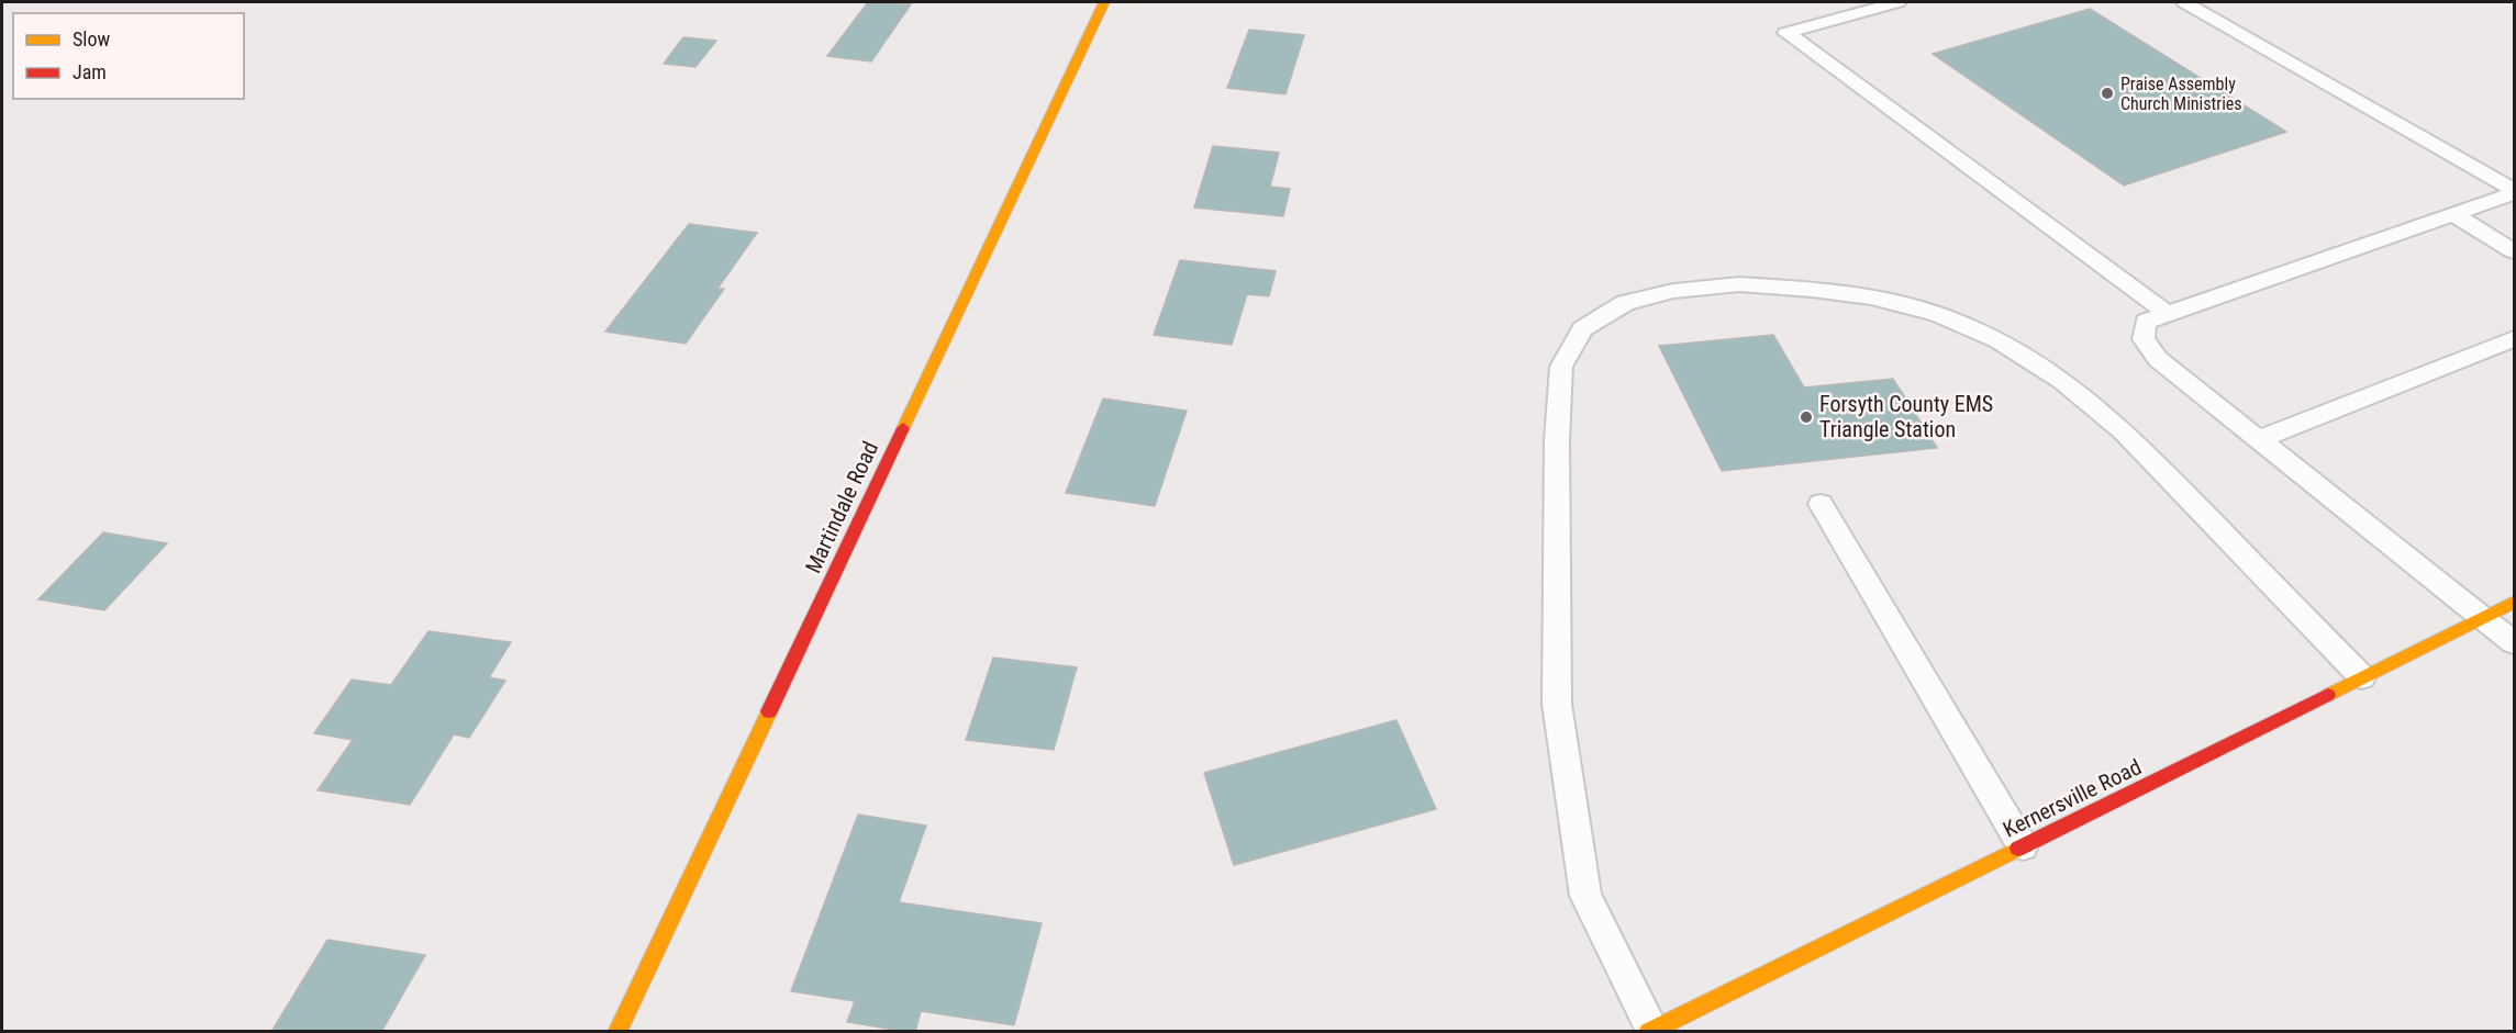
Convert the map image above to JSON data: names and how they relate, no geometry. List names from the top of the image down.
{
  "streets": {
    "street": ["Martindale Road", "Kernersville Road"]
  },
  "places": ["Praise Assembly Church Ministries", "Forsyth County EMS Triangle Station"],
  "legend": ["Slow", "Jam"]
}
